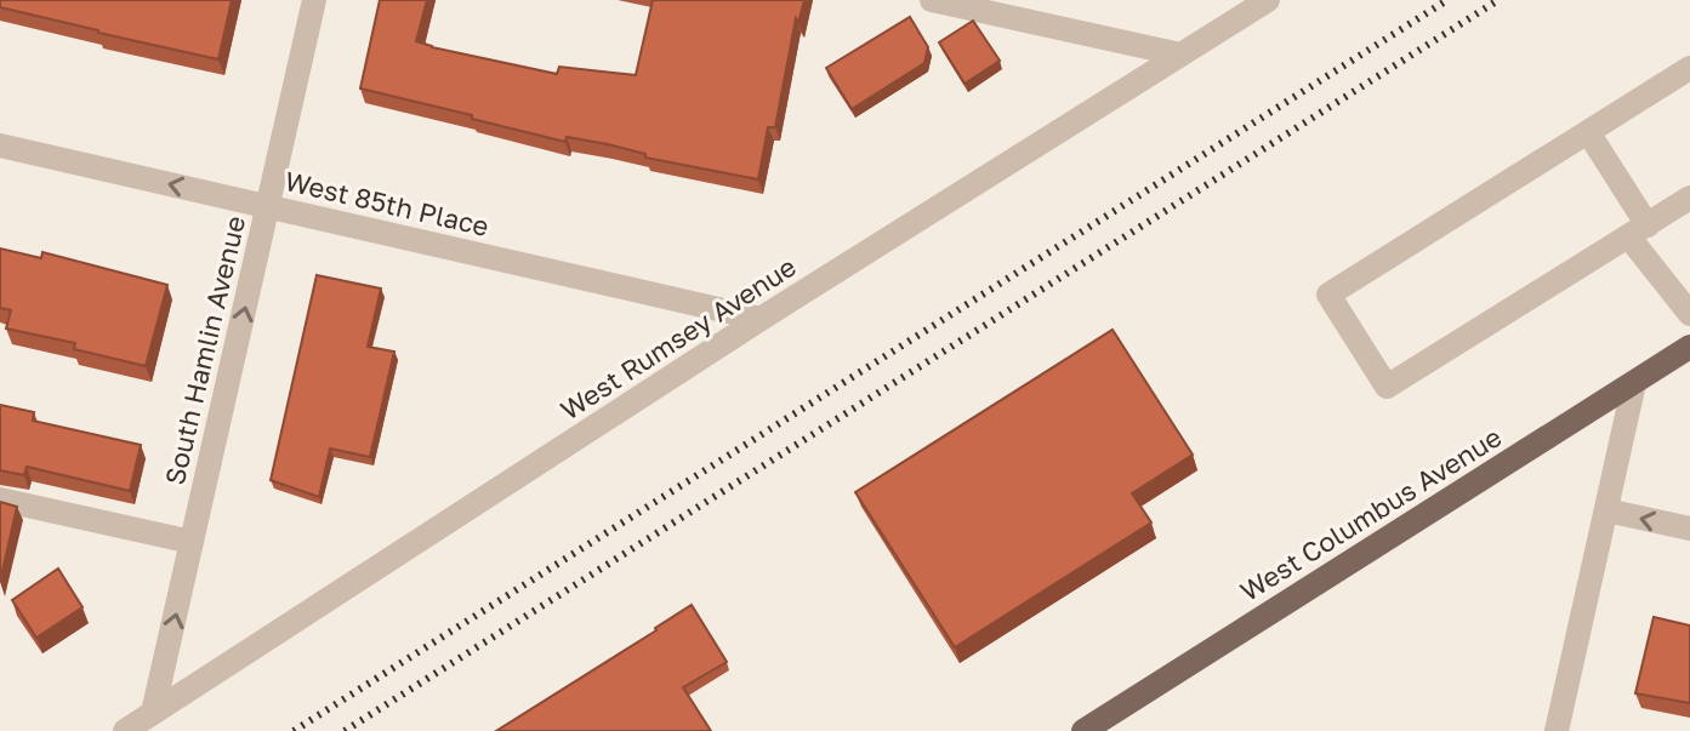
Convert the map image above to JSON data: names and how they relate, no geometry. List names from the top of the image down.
{
  "streets": {
    "main road": ["West Columbus Avenue"],
    "street": ["West 85th Place", "West Rumsey Avenue", "South Hamlin Avenue"]
  },
  "crossings": [
    ["West 85th Place", "West Rumsey Avenue"],
    ["West 85th Place", "South Hamlin Avenue"],
    ["West Rumsey Avenue", "South Hamlin Avenue"]
  ],
  "one_way": ["West 85th Place", "South Hamlin Avenue"]
}
